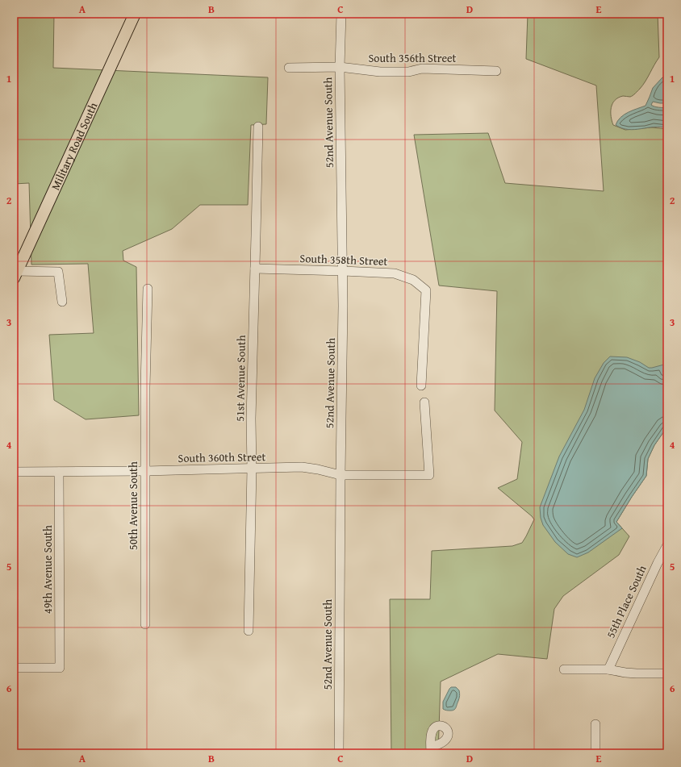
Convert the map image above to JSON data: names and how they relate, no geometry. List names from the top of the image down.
{
  "streets": {
    "main road": ["Military Road South"],
    "street": [
      "South 356th Street",
      "52nd Avenue South",
      "South 358th Street",
      "51st Avenue South",
      "South 360th Street",
      "50th Avenue South",
      "49th Avenue South",
      "55th Place South"
    ]
  },
  "crossings": [
    ["South 356th Street", "52nd Avenue South"],
    ["52nd Avenue South", "South 358th Street"],
    ["52nd Avenue South", "South 360th Street"],
    ["South 358th Street", "51st Avenue South"],
    ["51st Avenue South", "South 360th Street"],
    ["South 360th Street", "50th Avenue South"],
    ["South 360th Street", "49th Avenue South"]
  ],
  "grid": {
    "columns": [
      "A",
      "B",
      "C",
      "D",
      "E"
    ],
    "rows": [
      "1",
      "2",
      "3",
      "4",
      "5",
      "6"
    ]
  }
}
